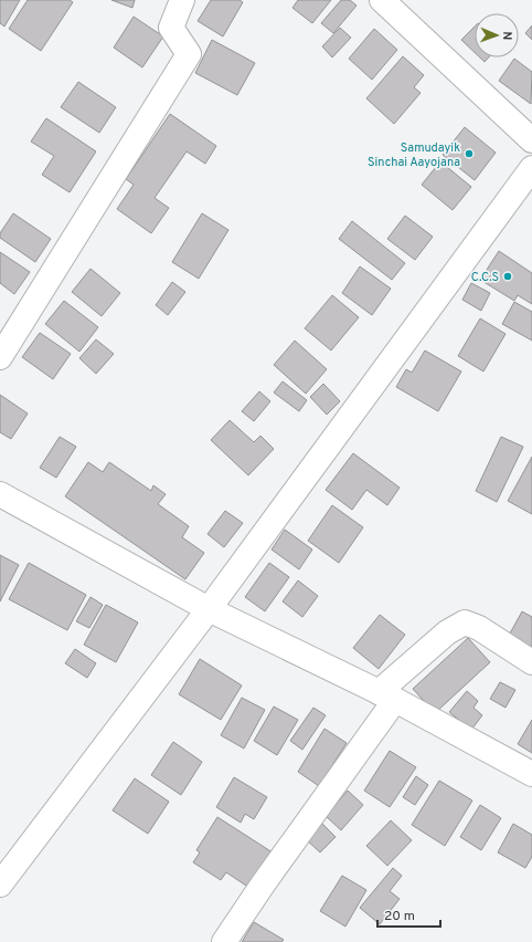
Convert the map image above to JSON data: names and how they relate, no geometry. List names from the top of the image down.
{
  "places": ["Samudayik Sinchai Aayojana", "C.C.S"],
  "scale_bar": "20 m",
  "north": "right"
}
